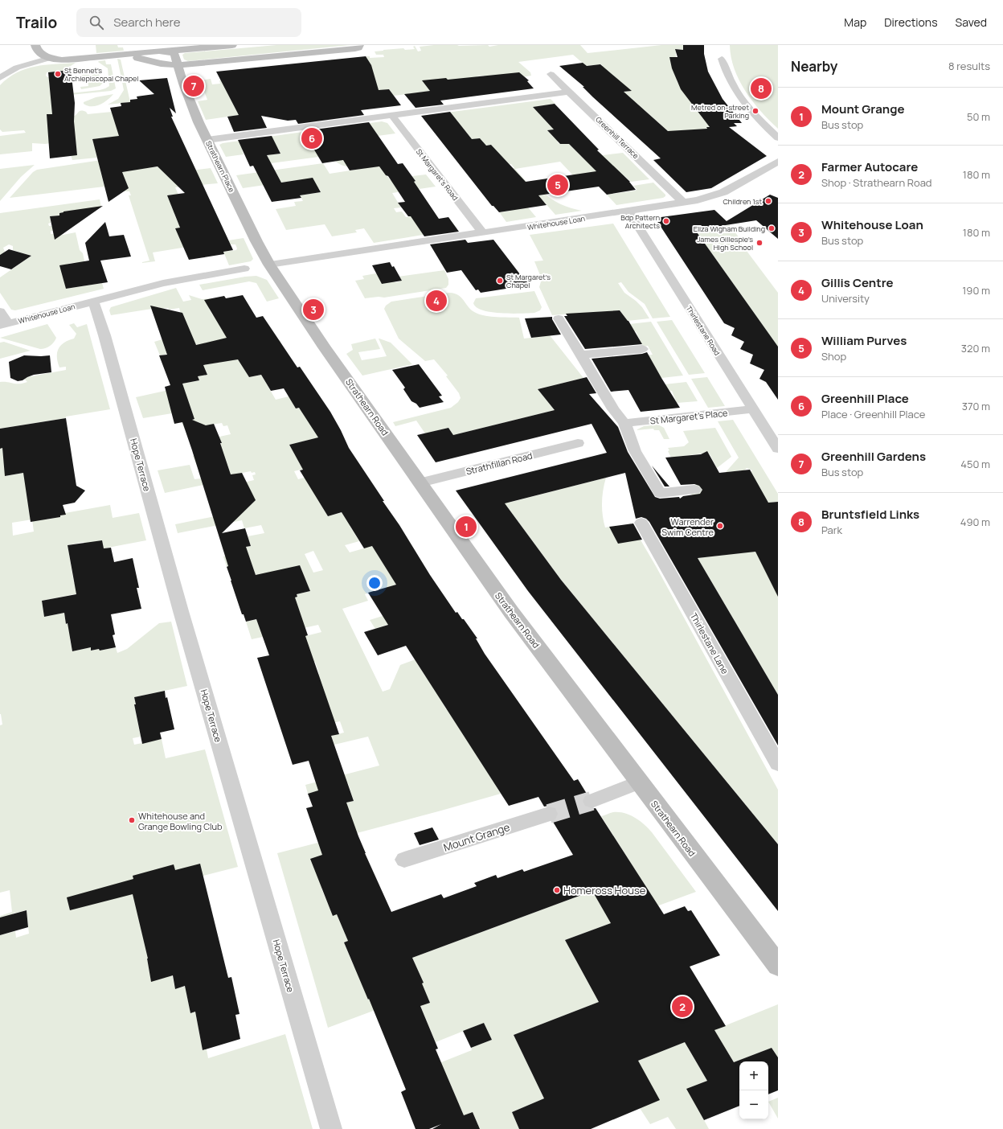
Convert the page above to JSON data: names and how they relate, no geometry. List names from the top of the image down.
{
  "streets": {
    "street": [
      "Greenhill Terrace",
      "Strathearn Place",
      "St Margaret's Road",
      "Whitehouse Loan",
      "Thirlestane Road",
      "Strathearn Road",
      "St Margaret's Place",
      "Strathfillan Road",
      "Hope Terrace",
      "Thirlestane Lane",
      "Mount Grange"
    ]
  },
  "crossings": [
    ["Greenhill Terrace", "Whitehouse Loan"],
    ["Strathearn Place", "Whitehouse Loan"],
    ["Strathearn Place", "Strathearn Road"],
    ["St Margaret's Road", "Whitehouse Loan"],
    ["Whitehouse Loan", "Thirlestane Road"],
    ["Whitehouse Loan", "Strathearn Road"],
    ["Whitehouse Loan", "Hope Terrace"],
    ["Thirlestane Road", "St Margaret's Place"],
    ["Strathearn Road", "Strathfillan Road"]
  ],
  "places": [
    "St Bennet's Archiepiscopal Chapel",
    "Metred on-street Parking",
    "Children 1st",
    "Bdp Pattern Architects",
    "Eliza Wigham Building",
    "James Gillespie's High School",
    "St Margaret's Chapel",
    "Warrender Swim Centre",
    "Whitehouse and Grange Bowling Club",
    "Homeross House"
  ],
  "page": {
    "header": "Trailo",
    "search": "Search here",
    "nav": ["Map", "Directions", "Saved"],
    "heading": ["Nearby", "8 results"],
    "pins": [
      "7",
      "8",
      "6",
      "5",
      "4",
      "3",
      "1",
      "2"
    ],
    "list": [
      {
        "mark": "1",
        "name": "Mount Grange",
        "note": "Bus stop",
        "value": "50 m"
      },
      {
        "mark": "2",
        "name": "Farmer Autocare",
        "note": "Shop · Strathearn Road",
        "value": "180 m"
      },
      {
        "mark": "3",
        "name": "Whitehouse Loan",
        "note": "Bus stop",
        "value": "180 m"
      },
      {
        "mark": "4",
        "name": "Gillis Centre",
        "note": "University",
        "value": "190 m"
      },
      {
        "mark": "5",
        "name": "William Purves",
        "note": "Shop",
        "value": "320 m"
      },
      {
        "mark": "6",
        "name": "Greenhill Place",
        "note": "Place · Greenhill Place",
        "value": "370 m"
      },
      {
        "mark": "7",
        "name": "Greenhill Gardens",
        "note": "Bus stop",
        "value": "450 m"
      },
      {
        "mark": "8",
        "name": "Bruntsfield Links",
        "note": "Park",
        "value": "490 m"
      }
    ],
    "map_buttons": ["+", "−"]
  }
}
